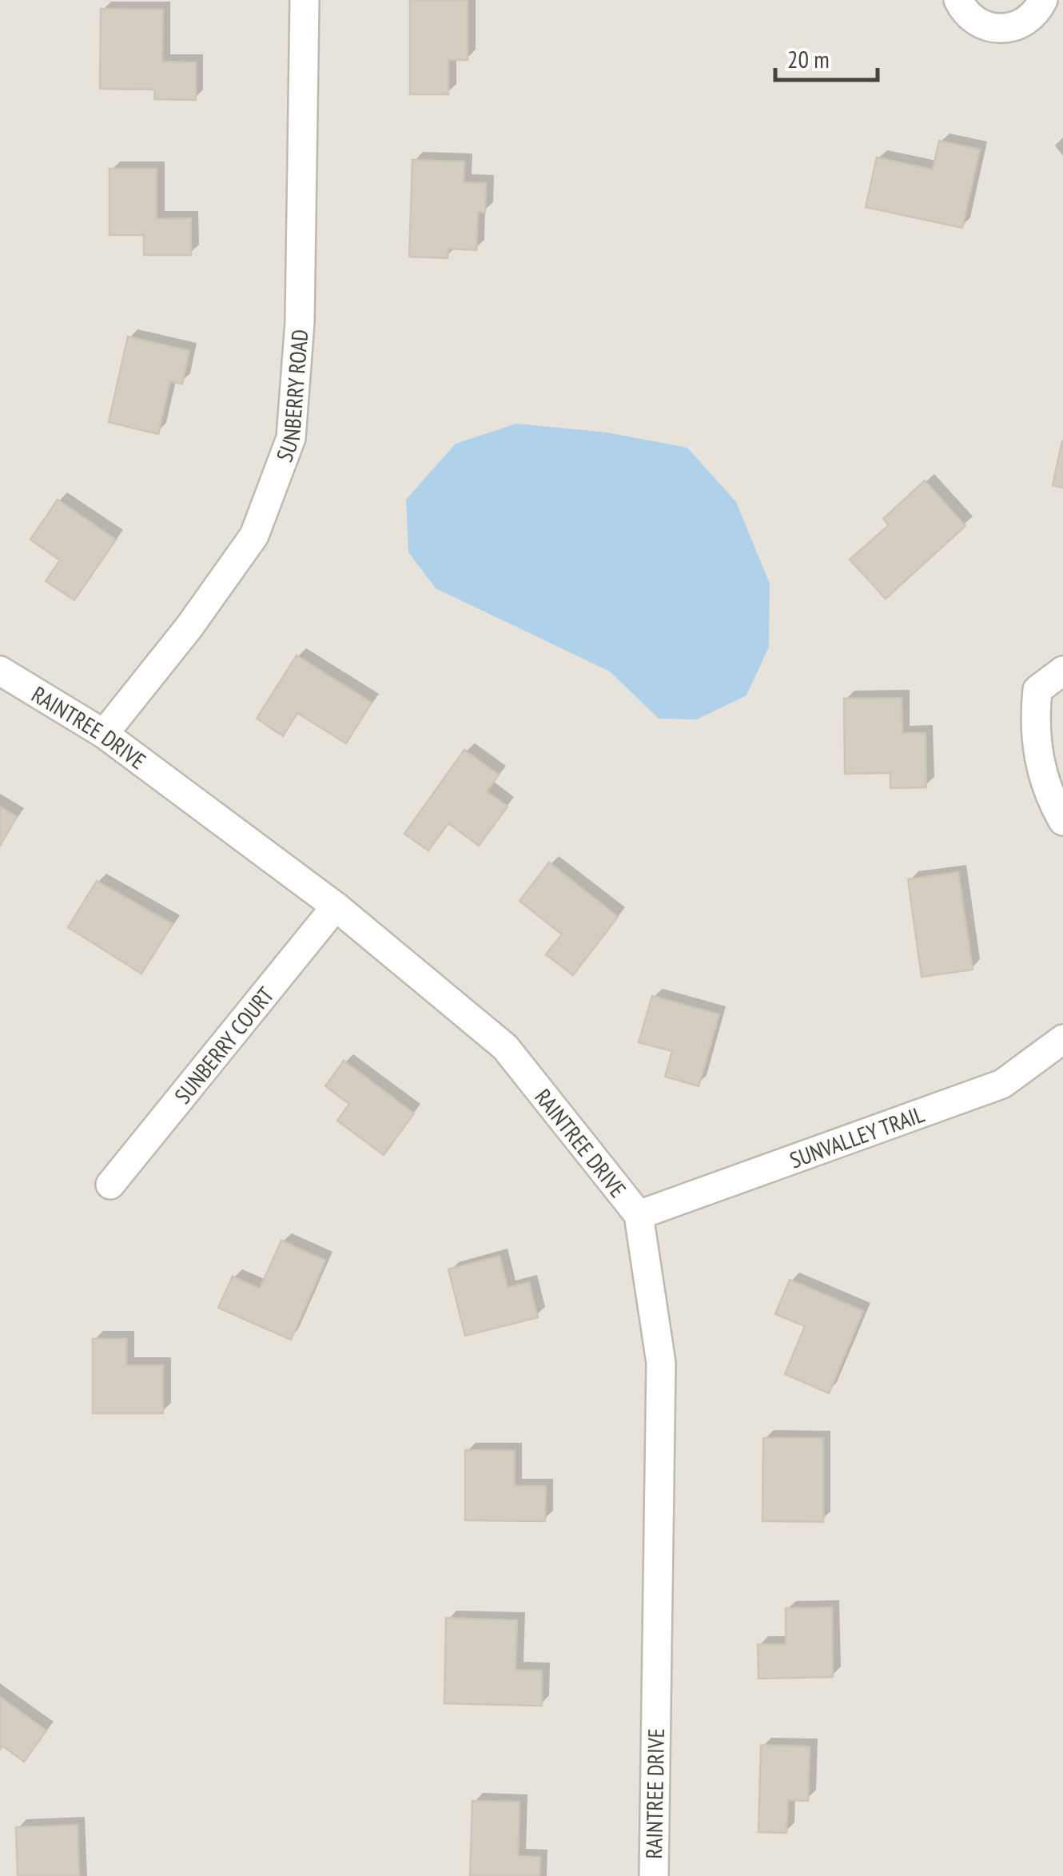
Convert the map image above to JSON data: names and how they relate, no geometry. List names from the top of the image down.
{
  "streets": {
    "street": [
      "SUNBERRY ROAD",
      "RAINTREE DRIVE",
      "SUNBERRY COURT",
      "SUNVALLEY TRAIL"
    ]
  },
  "crossings": [
    ["SUNBERRY ROAD", "RAINTREE DRIVE"],
    ["RAINTREE DRIVE", "SUNBERRY COURT"],
    ["RAINTREE DRIVE", "SUNVALLEY TRAIL"]
  ],
  "scale_bar": "20 m"
}
